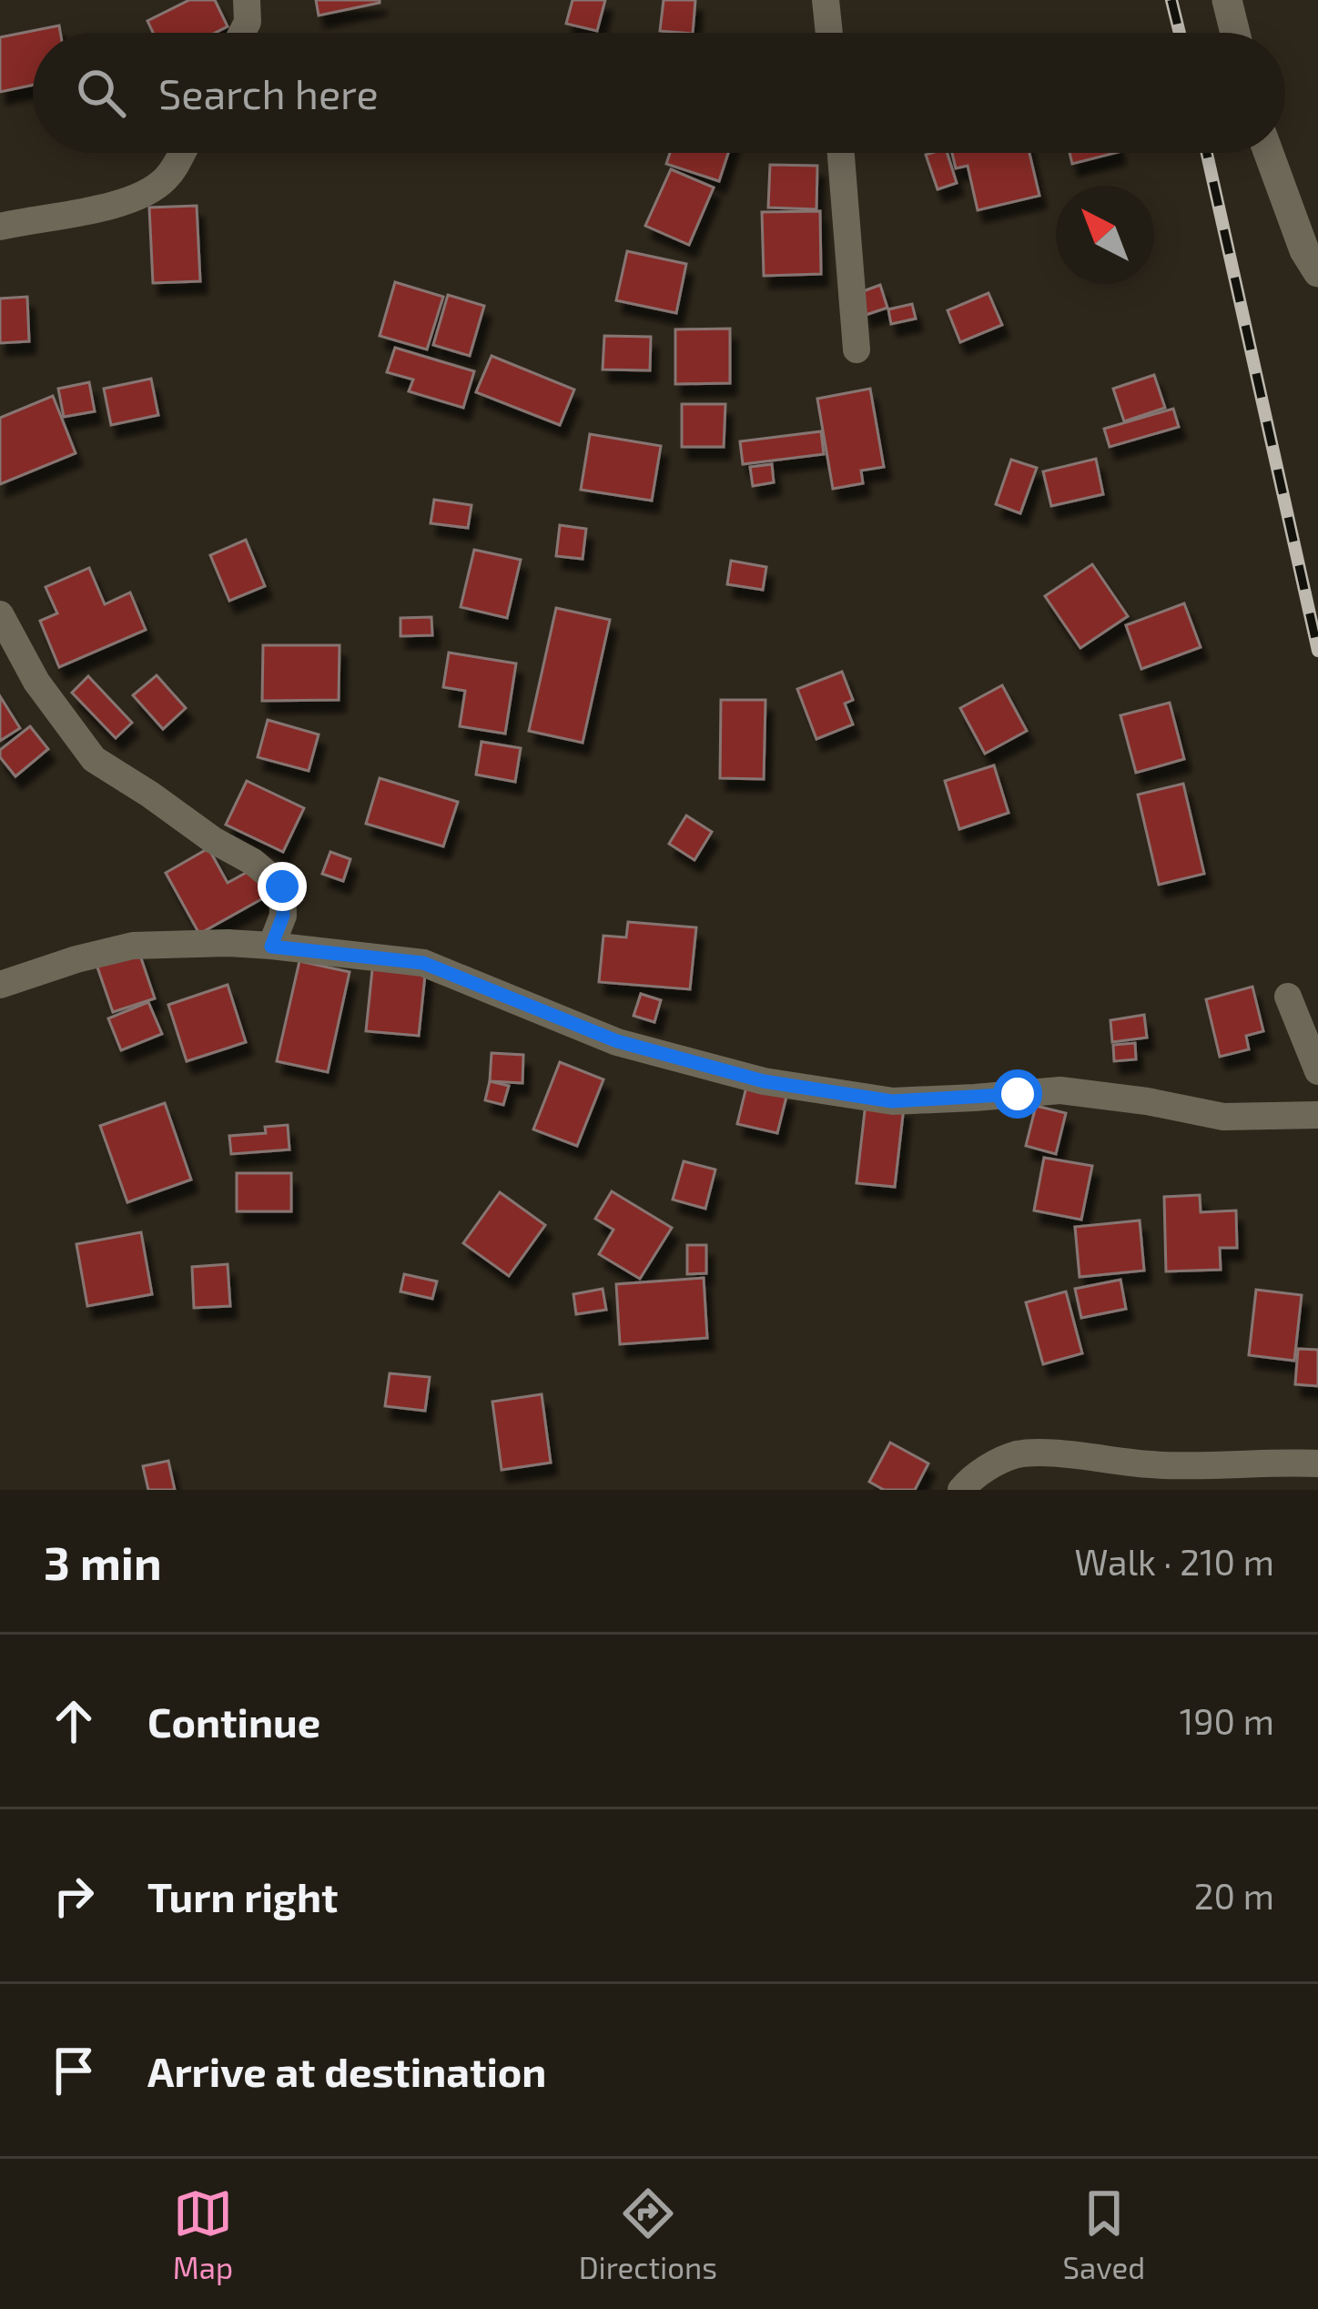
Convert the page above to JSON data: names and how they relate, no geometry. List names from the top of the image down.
{
  "north": "top left",
  "page": {
    "search": "Search here",
    "heading": ["3 min", "Walk · 210 m"],
    "list": [
      ["Continue", "190 m"],
      ["Turn right", "20 m"],
      "Arrive at destination"
    ],
    "nav": ["Map", "Directions", "Saved"]
  }
}
